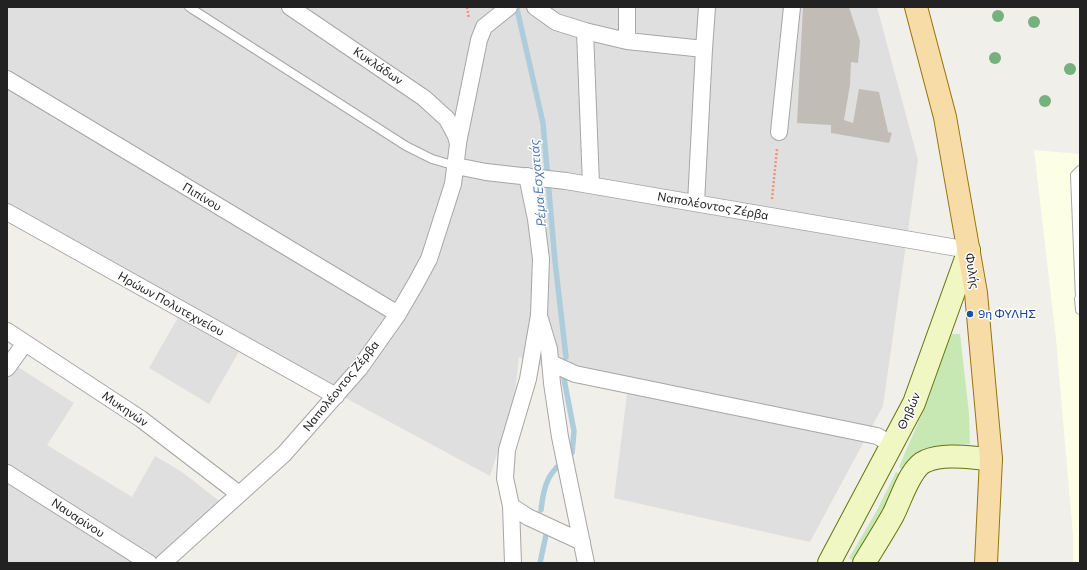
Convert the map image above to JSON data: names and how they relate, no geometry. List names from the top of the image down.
{
  "streets": {
    "main road": ["Φυλής", "Θηβών"],
    "street": [
      "Κυκλάδων",
      "Πιπίνου",
      "Ναπολέοντος Ζέρβα",
      "Ηρώων Πολυτεχνείου",
      "Μυκηνών",
      "Ναυαρίνου"
    ]
  },
  "crossings": [
    ["Κυκλάδων", "Ναπολέοντος Ζέρβα"],
    ["Πιπίνου", "Ναπολέοντος Ζέρβα"],
    ["Ναπολέοντος Ζέρβα", "Φυλής"],
    ["Ναπολέοντος Ζέρβα", "Ηρώων Πολυτεχνείου"],
    ["Ναπολέοντος Ζέρβα", "Μυκηνών"],
    ["Ναπολέοντος Ζέρβα", "Θηβών"],
    ["Φυλής", "Θηβών"]
  ],
  "water": ["Ρέμα Εσχατιάς"],
  "places": ["9η ΦΥΛΗΣ"]
}
